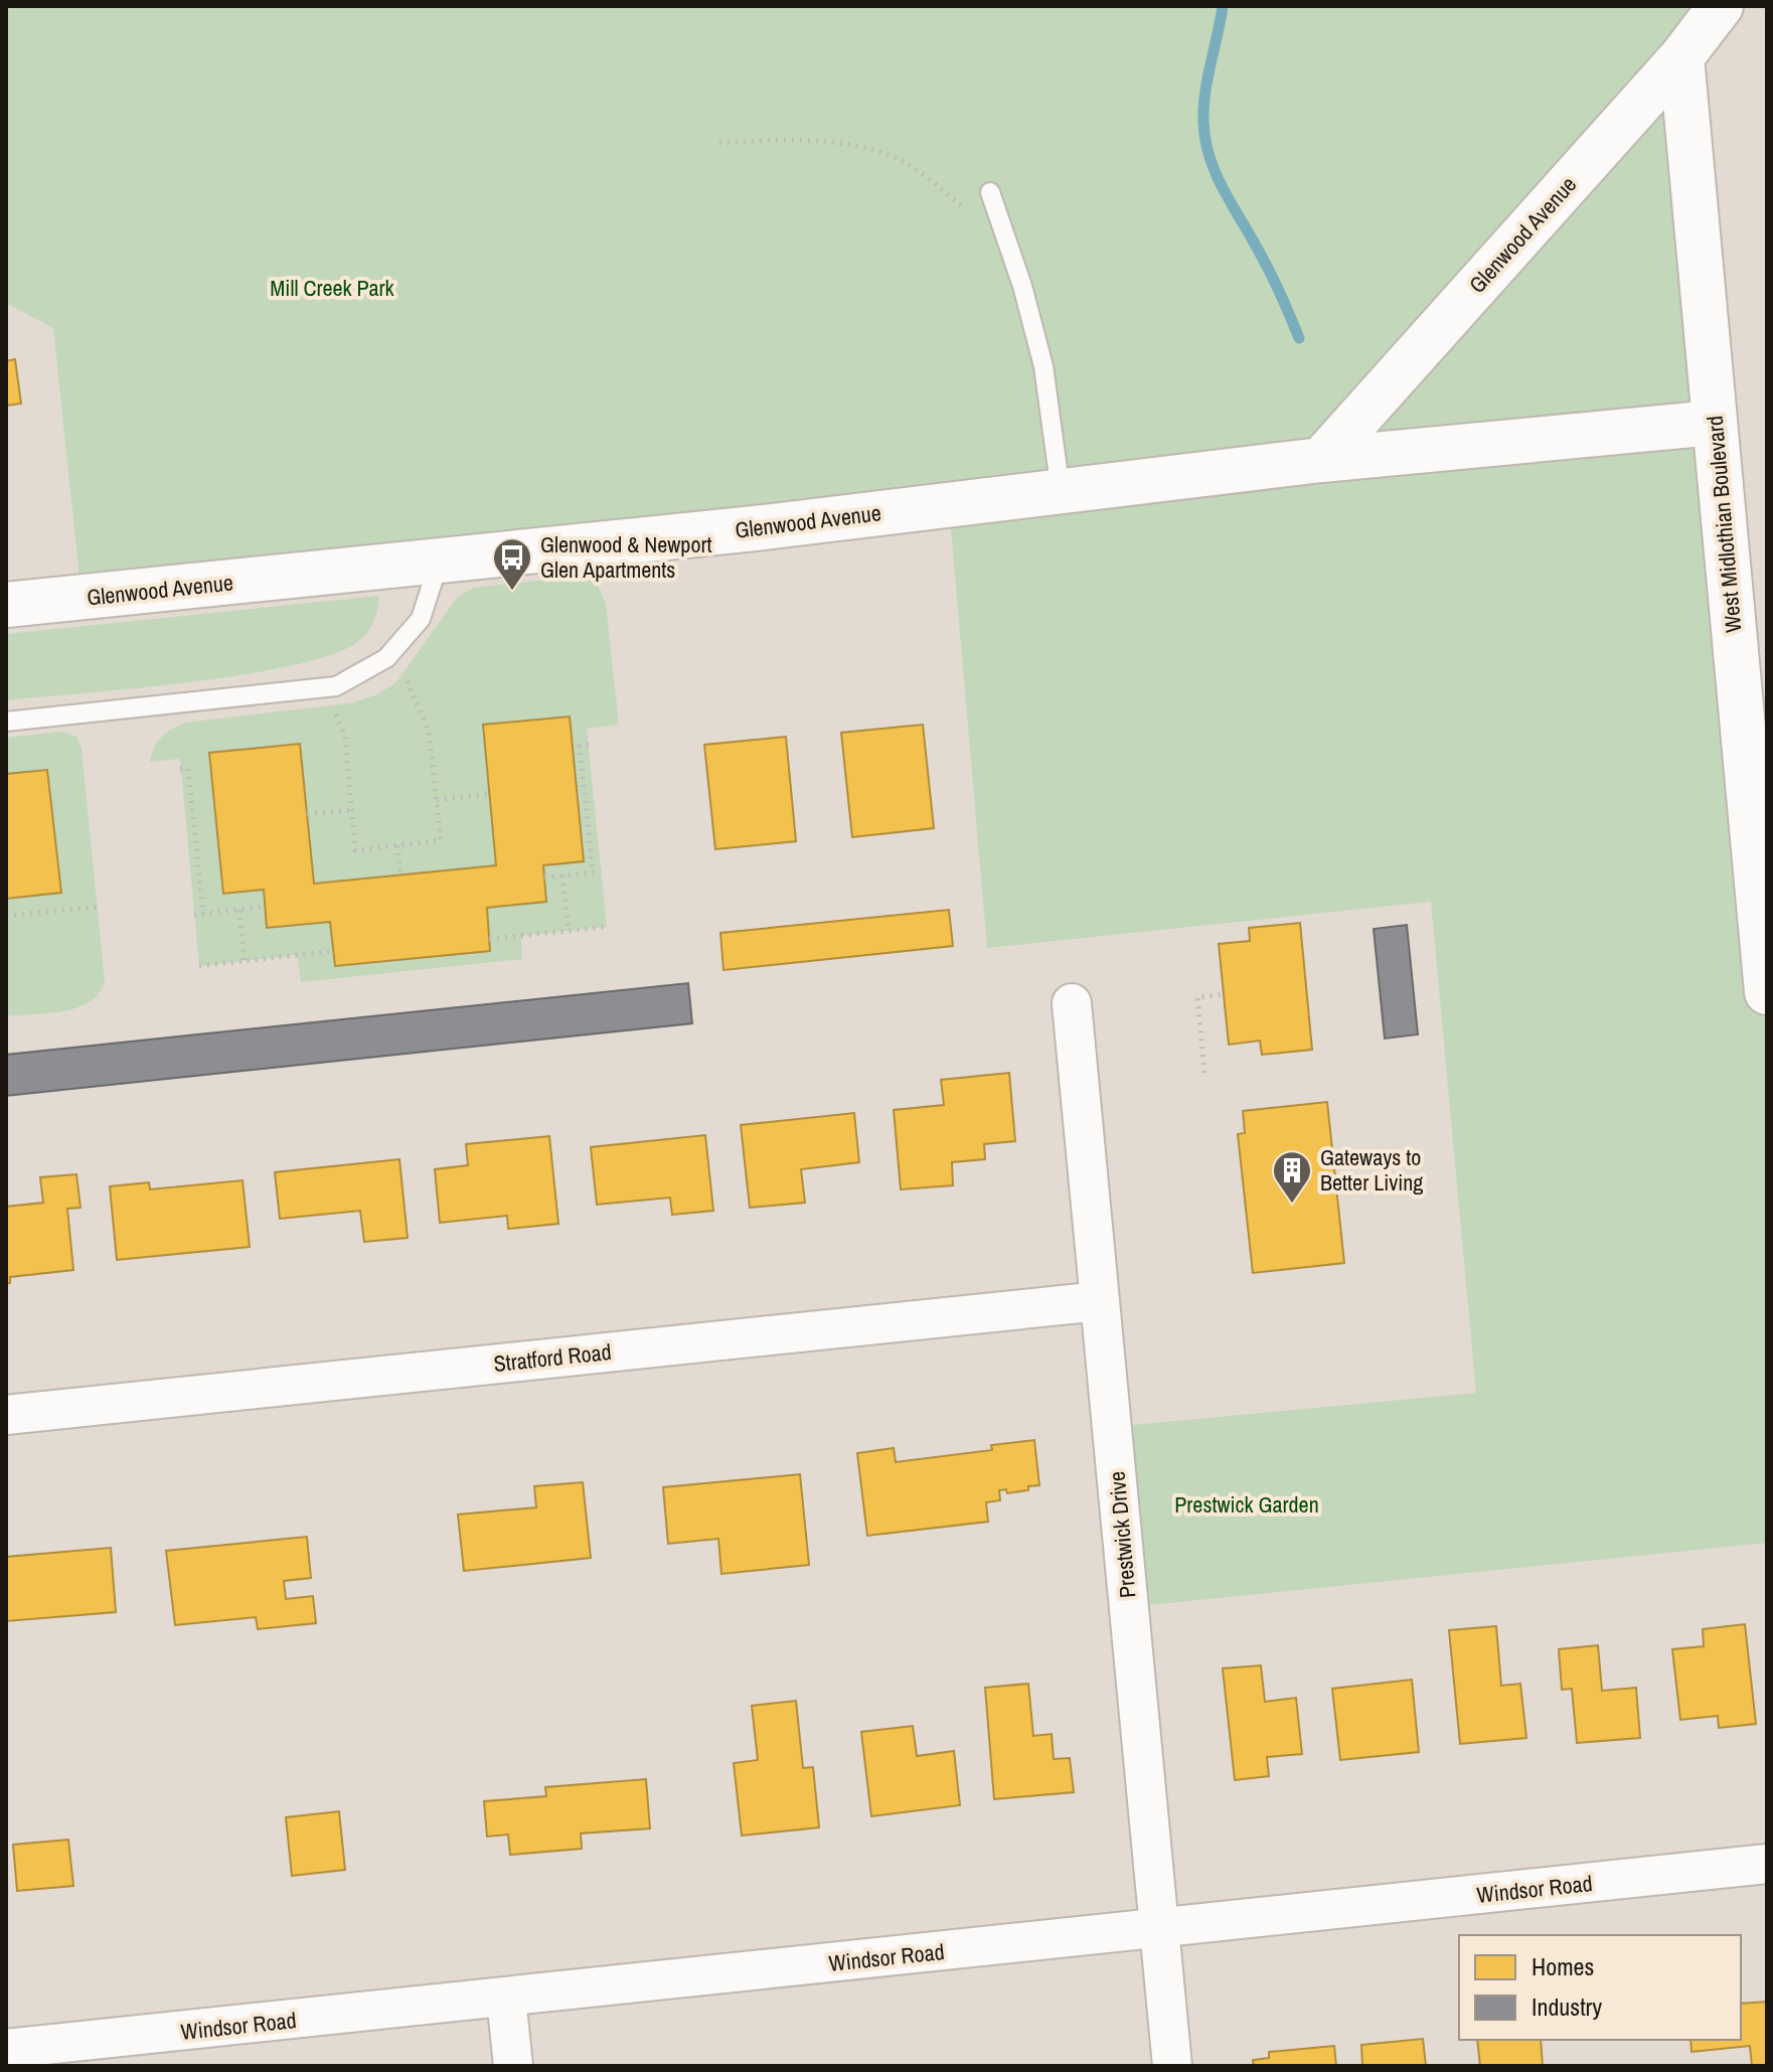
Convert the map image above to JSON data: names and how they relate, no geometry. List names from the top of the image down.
{
  "streets": {
    "street": [
      "Glenwood Avenue",
      "West Midlothian Boulevard",
      "Stratford Road",
      "Prestwick Drive",
      "Windsor Road"
    ]
  },
  "crossings": [
    ["Glenwood Avenue", "West Midlothian Boulevard"],
    ["Stratford Road", "Prestwick Drive"],
    ["Prestwick Drive", "Windsor Road"]
  ],
  "parks": ["Mill Creek Park", "Prestwick Garden"],
  "places": {
    "bus stop": ["Glenwood & Newport Glen Apartments"],
    "building": ["Gateways to Better Living"]
  },
  "legend": ["Homes", "Industry"]
}
